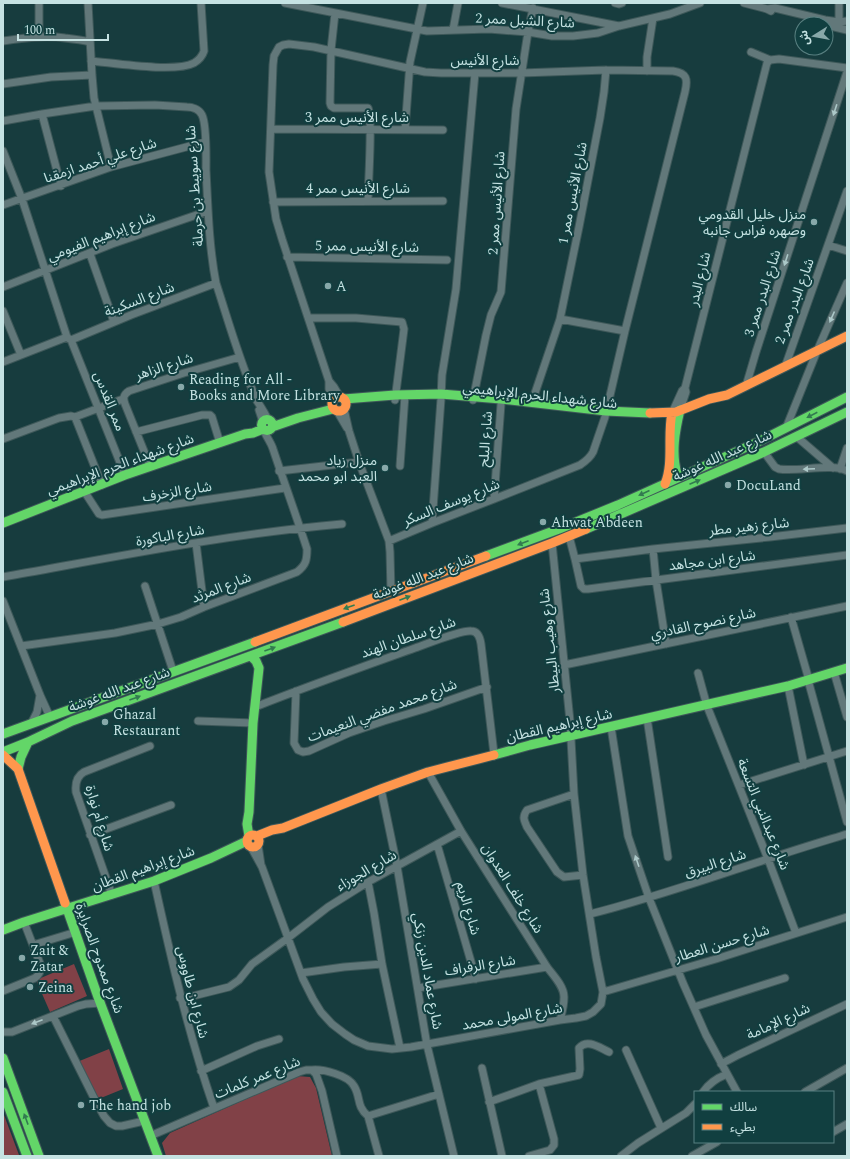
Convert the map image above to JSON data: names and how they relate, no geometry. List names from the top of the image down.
{
  "streets": {
    "street": [
      "شارع الشبل ممر 2",
      "شارع الأنيس",
      "شارع الأنيس ممر 3",
      "شارع علي أحمد ازمقنا",
      "شارع سويبط بن حرملة",
      "شارع الأنيس ممر 4",
      "شارع الأنيس ممر 1",
      "شارع الأنيس ممر 2",
      "شارع إبراهيم الفيومي",
      "شارع الأنيس ممر 5",
      "شارع البدر",
      "شارع البدر ممر 3",
      "شارع السكينة",
      "شارع البدر ممر 2",
      "شارع الزاهر",
      "شارع شهداء الحرم الإبراهيمي",
      "ممر القدس",
      "شارع البلح",
      "شارع عبد الله غوشة",
      "شارع الزخرف",
      "شارع يوسف السكر",
      "شارع زهير مطر",
      "شارع الباكورة",
      "شارع ابن مجاهد",
      "شارع المرثد",
      "شارع نصوح القادري",
      "شارع سلطان الهند",
      "شارع وهيب البيطار",
      "شارع محمد مفضي النعيمات",
      "شارع إبراهيم القطان",
      "شارع عبدالنبي التسعة",
      "شارع أم نوارة",
      "شارع البيرق",
      "شارع الجوزاء",
      "شارع خلف العدوان",
      "شارع الريم",
      "شارع حسن العطار",
      "شارع ممدوح الصرايرة",
      "شارع الرفراف",
      "شارع عماد الدين زنكي",
      "شارع ابن طاووس",
      "شارع المولى محمد",
      "شارع الإمامة",
      "شارع عمر كلمات"
    ]
  },
  "crossings": [
    ["شارع الشبل ممر 2", "شارع الأنيس ممر 2"],
    ["شارع الأنيس", "شارع الأنيس ممر 3"],
    ["شارع الأنيس", "شارع الأنيس ممر 4"],
    ["شارع الأنيس", "شارع الأنيس ممر 1"],
    ["شارع الأنيس", "شارع الأنيس ممر 2"],
    ["شارع الأنيس", "شارع الأنيس ممر 5"],
    ["شارع الأنيس", "شارع شهداء الحرم الإبراهيمي"],
    ["شارع الأنيس", "شارع يوسف السكر"],
    ["شارع علي أحمد ازمقنا", "شارع سويبط بن حرملة"],
    ["شارع علي أحمد ازمقنا", "ممر القدس"],
    ["شارع سويبط بن حرملة", "شارع إبراهيم الفيومي"],
    ["شارع سويبط بن حرملة", "شارع السكينة"],
    ["شارع سويبط بن حرملة", "شارع الزاهر"],
    ["شارع سويبط بن حرملة", "شارع شهداء الحرم الإبراهيمي"],
    ["شارع سويبط بن حرملة", "شارع المرثد"],
    ["شارع الأنيس ممر 1", "شارع شهداء الحرم الإبراهيمي"],
    ["شارع الأنيس ممر 2", "شارع شهداء الحرم الإبراهيمي"],
    ["شارع إبراهيم الفيومي", "ممر القدس"],
    ["شارع البدر", "شارع شهداء الحرم الإبراهيمي"],
    ["شارع البدر ممر 3", "شارع شهداء الحرم الإبراهيمي"],
    ["شارع السكينة", "ممر القدس"],
    ["شارع البدر ممر 2", "شارع شهداء الحرم الإبراهيمي"],
    ["شارع الزاهر", "ممر القدس"],
    ["شارع شهداء الحرم الإبراهيمي", "ممر القدس"],
    ["شارع شهداء الحرم الإبراهيمي", "شارع البلح"],
    ["شارع شهداء الحرم الإبراهيمي", "شارع الزخرف"],
    ["شارع شهداء الحرم الإبراهيمي", "شارع يوسف السكر"],
    ["شارع شهداء الحرم الإبراهيمي", "شارع المرثد"],
    ["شارع البلح", "شارع يوسف السكر"],
    ["شارع عبد الله غوشة", "شارع وهيب البيطار"],
    ["شارع عبد الله غوشة", "شارع ممدوح الصرايرة"],
    ["شارع الزخرف", "شارع المرثد"],
    ["شارع زهير مطر", "شارع ابن مجاهد"],
    ["شارع الباكورة", "شارع المرثد"],
    ["شارع نصوح القادري", "شارع وهيب البيطار"],
    ["شارع سلطان الهند", "شارع محمد مفضي النعيمات"],
    ["شارع سلطان الهند", "شارع إبراهيم القطان"],
    ["شارع وهيب البيطار", "شارع إبراهيم القطان"],
    ["شارع إبراهيم القطان", "شارع عبدالنبي التسعة"],
    ["شارع إبراهيم القطان", "شارع أم نوارة"],
    ["شارع إبراهيم القطان", "شارع خلف العدوان"],
    ["شارع إبراهيم القطان", "شارع ممدوح الصرايرة"],
    ["شارع إبراهيم القطان", "شارع عماد الدين زنكي"],
    ["شارع إبراهيم القطان", "شارع ابن طاووس"],
    ["شارع إبراهيم القطان", "شارع المولى محمد"],
    ["شارع عبدالنبي التسعة", "شارع البيرق"],
    ["شارع عبدالنبي التسعة", "شارع حسن العطار"],
    ["شارع الجوزاء", "شارع خلف العدوان"],
    ["شارع الجوزاء", "شارع الريم"],
    ["شارع الجوزاء", "شارع عماد الدين زنكي"],
    ["شارع الجوزاء", "شارع ابن طاووس"],
    ["شارع الجوزاء", "شارع المولى محمد"],
    ["شارع خلف العدوان", "شارع الرفراف"],
    ["شارع خلف العدوان", "شارع المولى محمد"],
    ["شارع الريم", "شارع الرفراف"],
    ["شارع حسن العطار", "شارع المولى محمد"],
    ["شارع ممدوح الصرايرة", "شارع عمر كلمات"],
    ["شارع الرفراف", "شارع عماد الدين زنكي"],
    ["شارع عماد الدين زنكي", "شارع المولى محمد"],
    ["شارع ابن طاووس", "شارع عمر كلمات"]
  ],
  "places": [
    "منزل خليل القدومي وصهره فراس جانبه",
    "A",
    "Reading for All - Books and More Library",
    "منزل زياد العبد ابو محمد",
    "DocuLand",
    "Ahwat Abdeen",
    "Ghazal Restaurant",
    "Zait & Zatar",
    "Zeina",
    "The hand job"
  ],
  "legend": ["سالك", "بطيء"],
  "scale_bar": "100 m",
  "north": "left"
}
